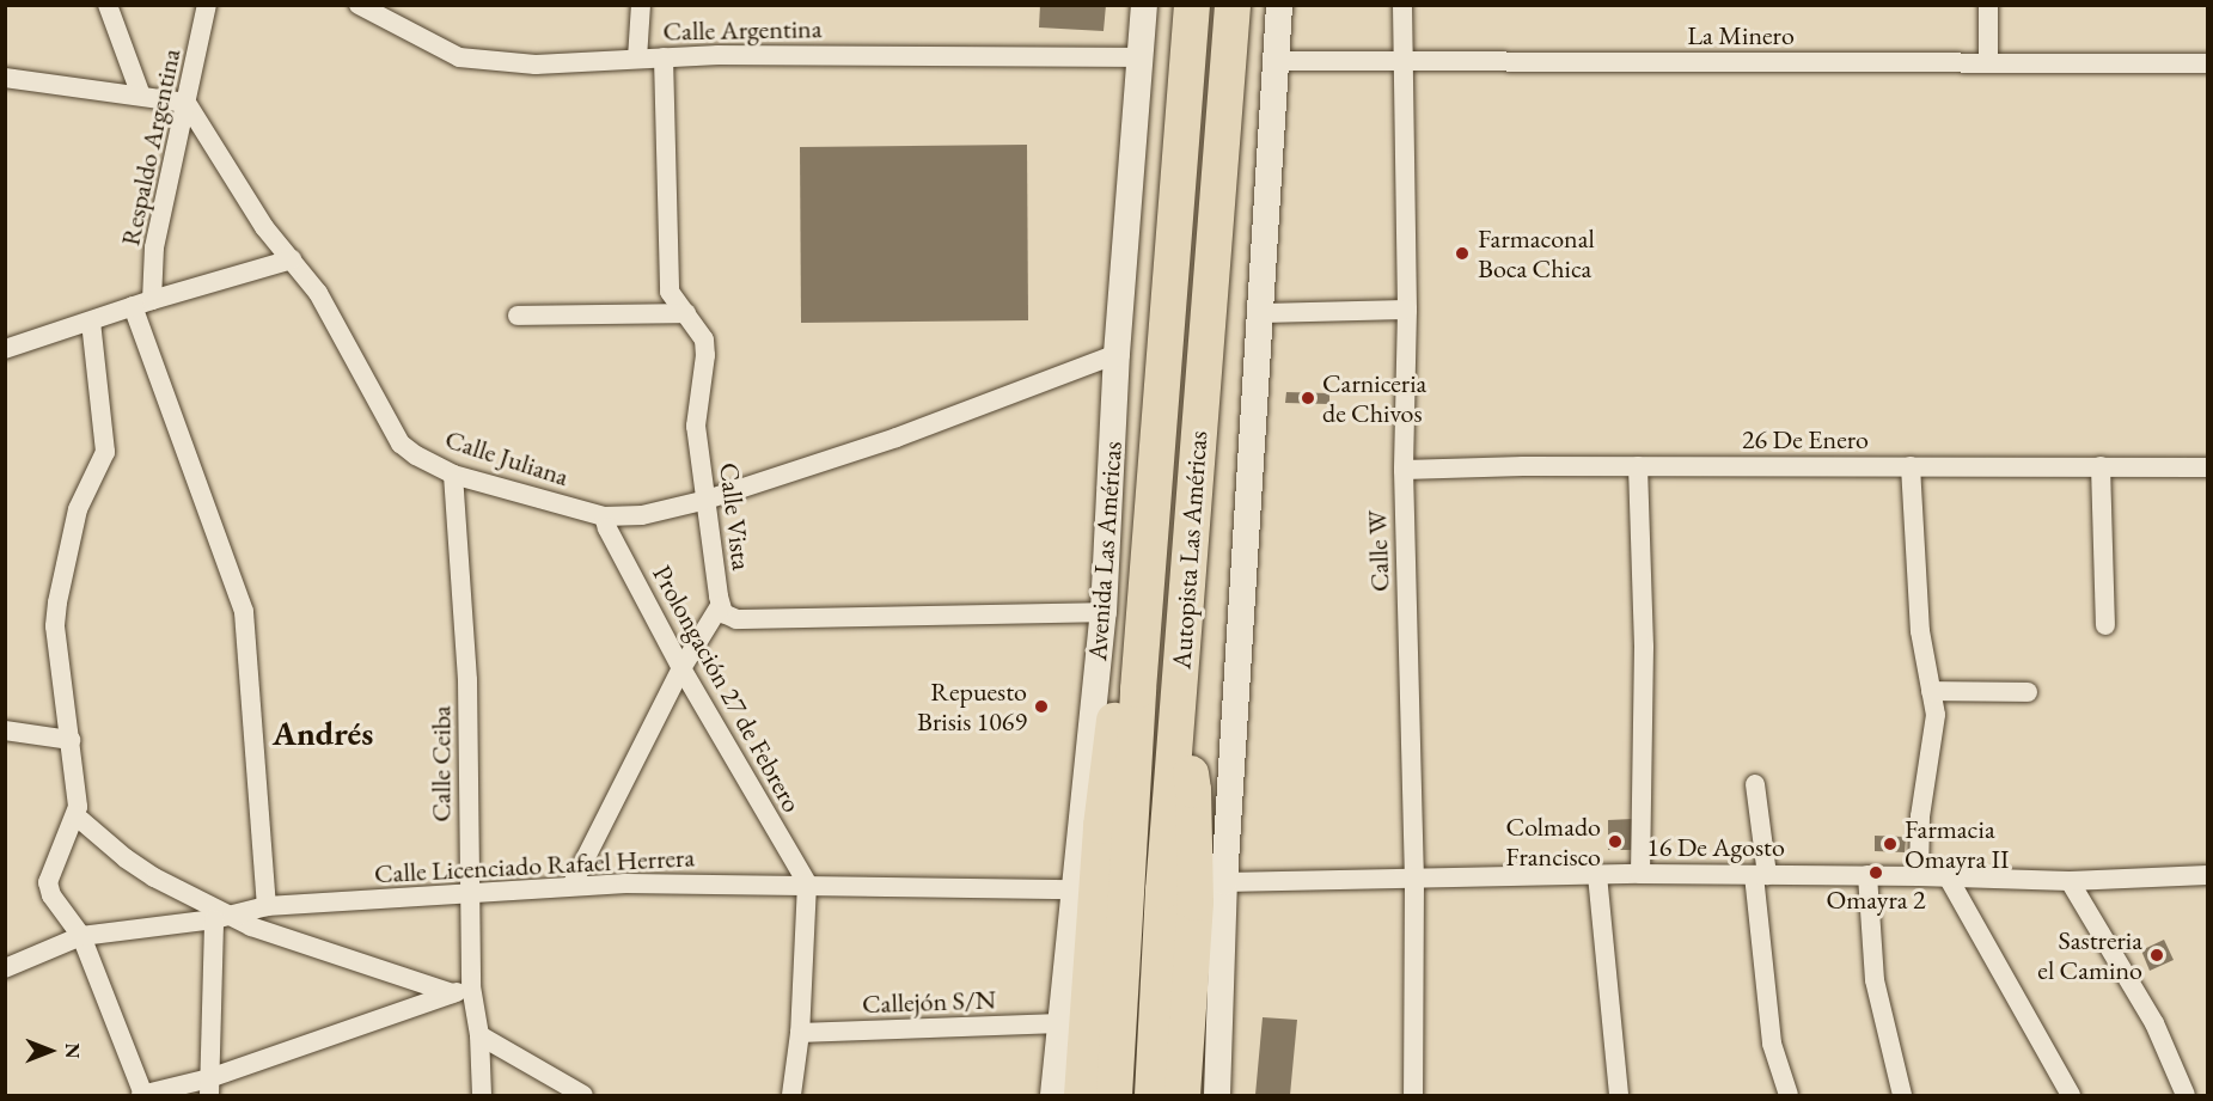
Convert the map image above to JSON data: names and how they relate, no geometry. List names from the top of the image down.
{
  "streets": {
    "highway": ["Autopista Las Américas"],
    "street": [
      "Calle Argentina",
      "La Minero",
      "Respaldo Argentina",
      "26 De Enero",
      "Calle Juliana",
      "Calle Vista",
      "Avenida Las Américas",
      "Calle W",
      "Prolongación 27 de Febrero",
      "Calle Ceiba",
      "16 De Agosto",
      "Calle Licenciado Rafael Herrera",
      "Callejón S/N"
    ]
  },
  "crossings": [
    ["Calle Argentina", "Calle Vista"],
    ["Calle Argentina", "Avenida Las Américas"],
    ["La Minero", "Calle W"],
    ["Respaldo Argentina", "Calle Juliana"],
    ["26 De Enero", "Calle W"],
    ["Calle Juliana", "Calle Vista"],
    ["Calle Juliana", "Avenida Las Américas"],
    ["Calle Juliana", "Prolongación 27 de Febrero"],
    ["Calle Juliana", "Calle Ceiba"],
    ["Calle Vista", "Avenida Las Américas"],
    ["Avenida Las Américas", "Calle Licenciado Rafael Herrera"],
    ["Avenida Las Américas", "Callejón S/N"],
    ["Calle W", "16 De Agosto"],
    ["Prolongación 27 de Febrero", "Calle Licenciado Rafael Herrera"],
    ["Calle Ceiba", "Calle Licenciado Rafael Herrera"]
  ],
  "districts": ["Andrés"],
  "places": [
    "Farmaconal Boca Chica",
    "Carniceria de Chivos",
    "Repuesto Brisis 1069",
    "Colmado Francisco",
    "Farmacia Omayra II",
    "Omayra 2",
    "Sastreria el Camino"
  ],
  "north": "right"
}
